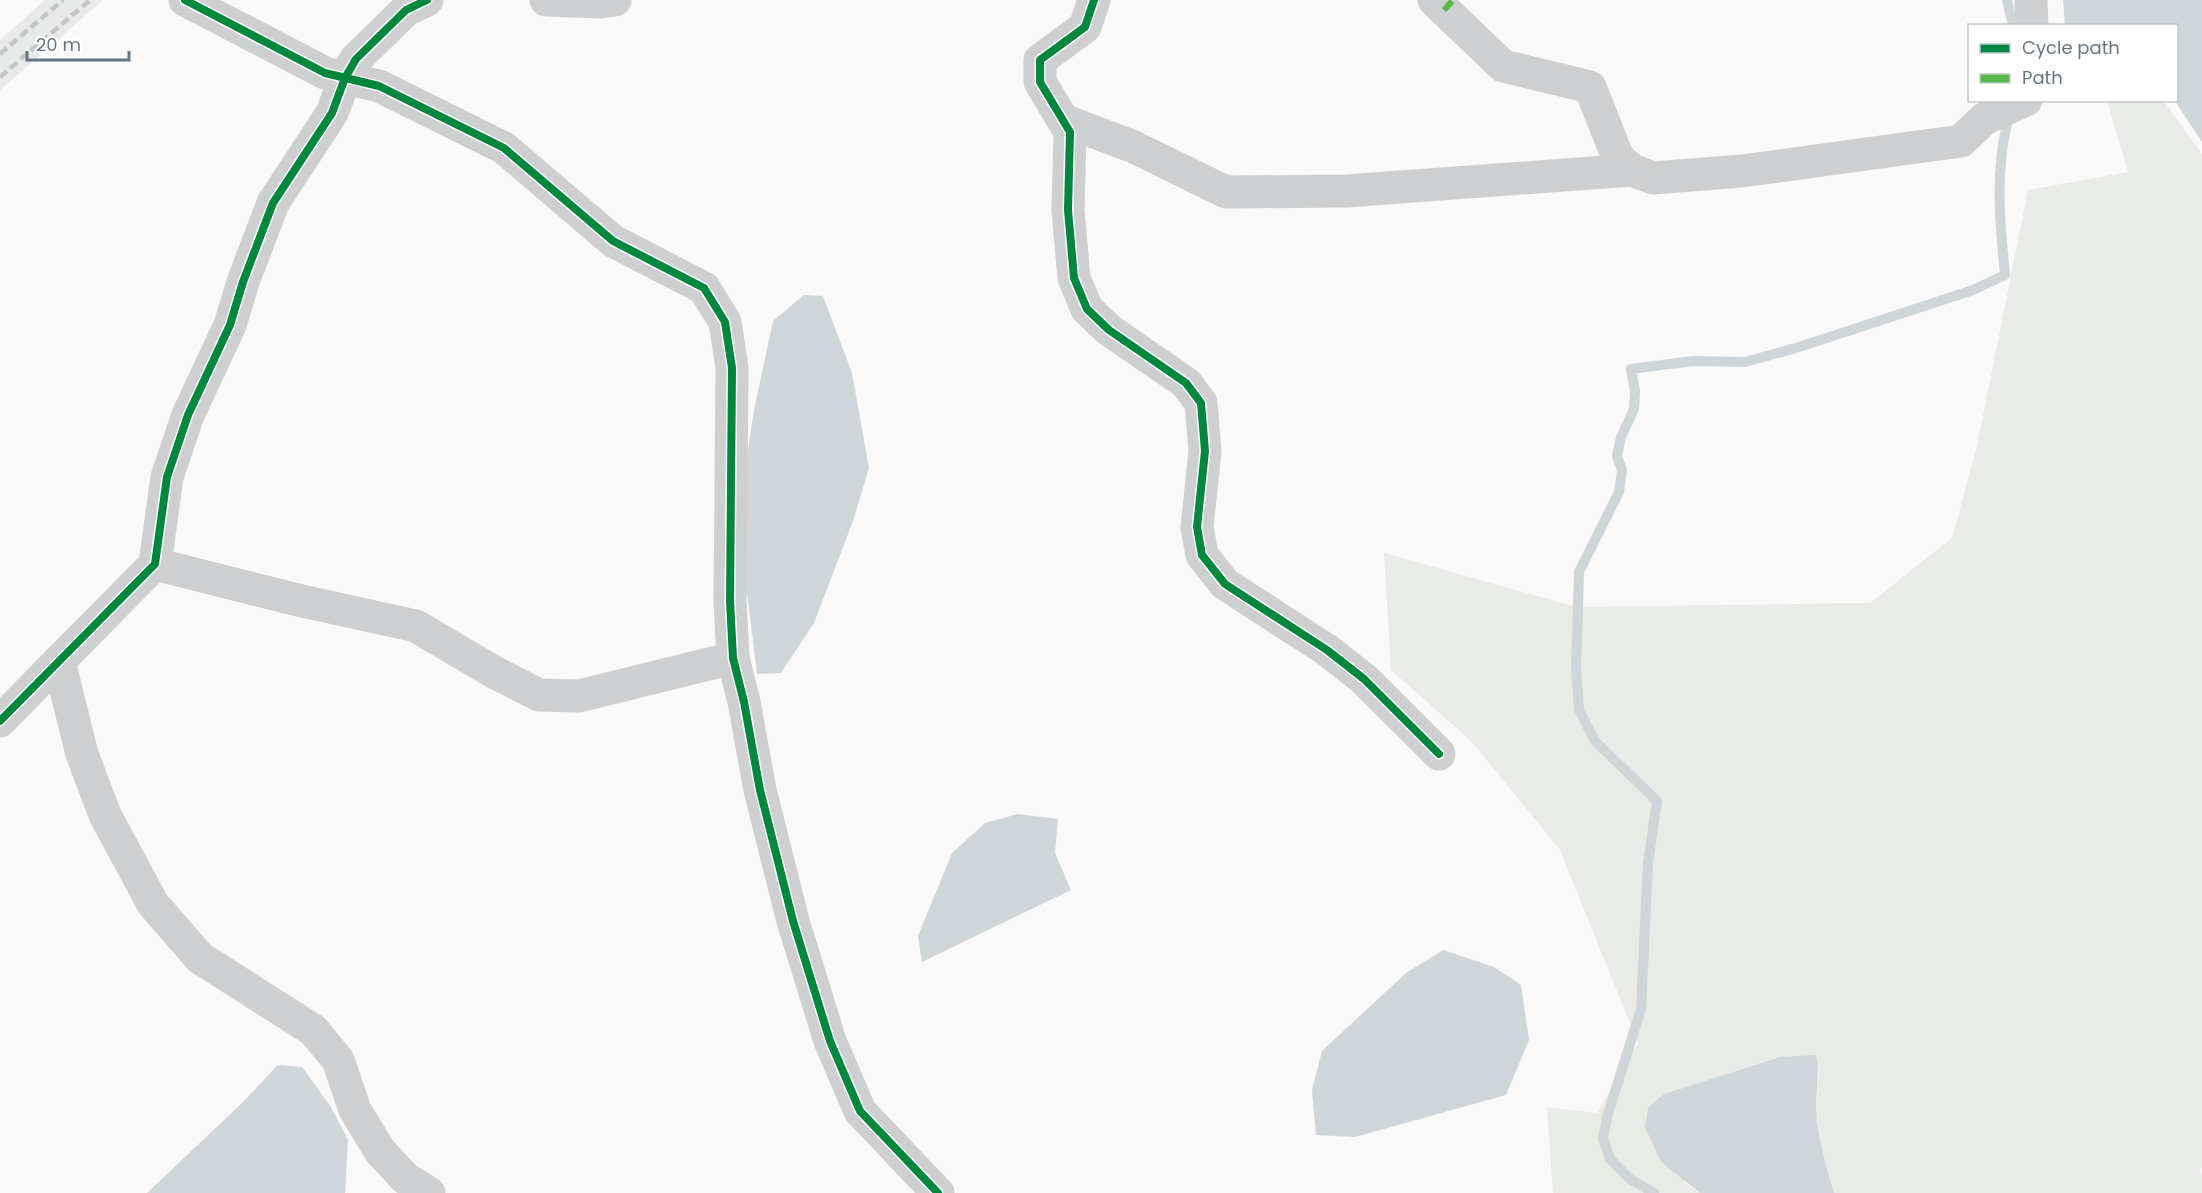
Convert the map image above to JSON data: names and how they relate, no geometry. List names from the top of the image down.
{
  "legend": ["Cycle path", "Path"],
  "scale_bar": "20 m"
}
